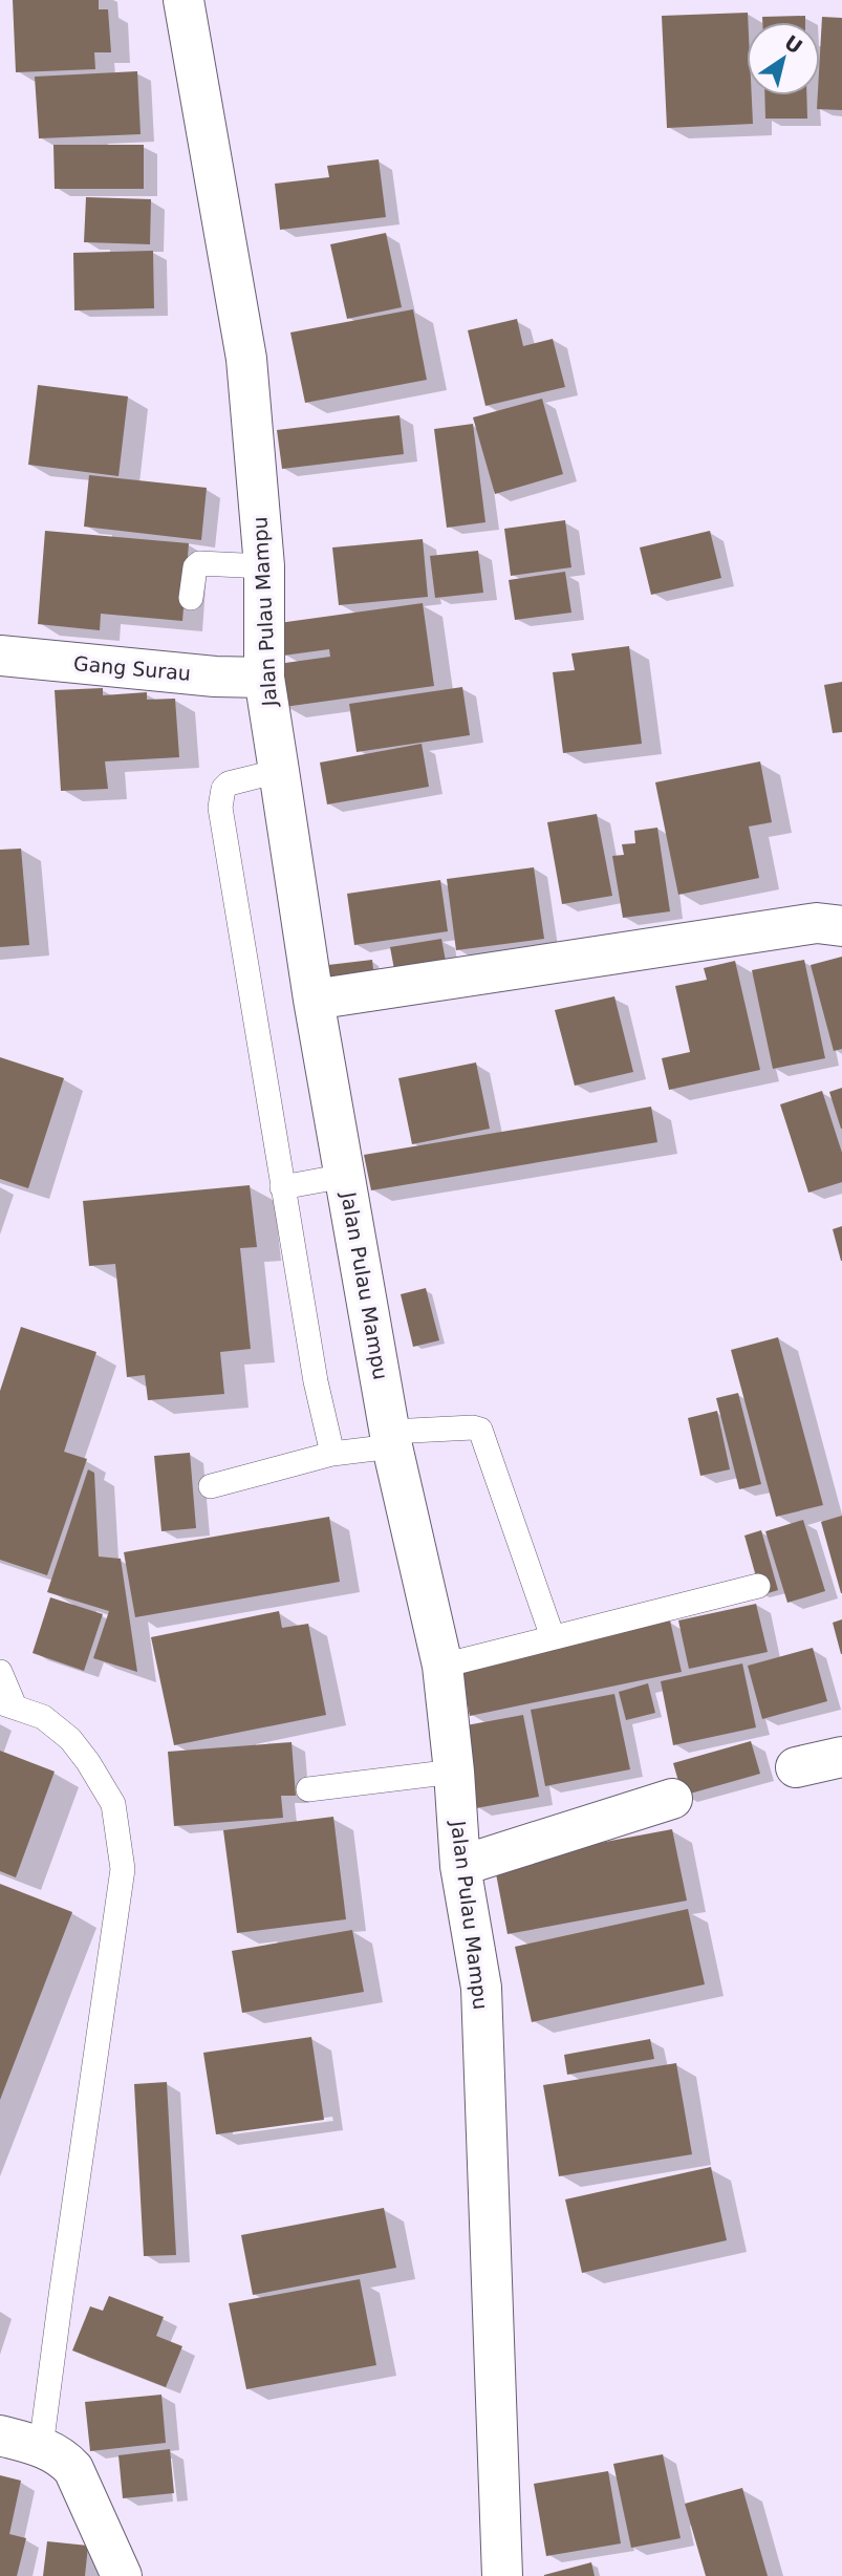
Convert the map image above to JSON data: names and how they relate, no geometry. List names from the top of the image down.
{
  "streets": {
    "street": ["Jalan Pulau Mampu", "Gang Surau"]
  },
  "crossings": [
    ["Jalan Pulau Mampu", "Gang Surau"]
  ],
  "north": "top right"
}
